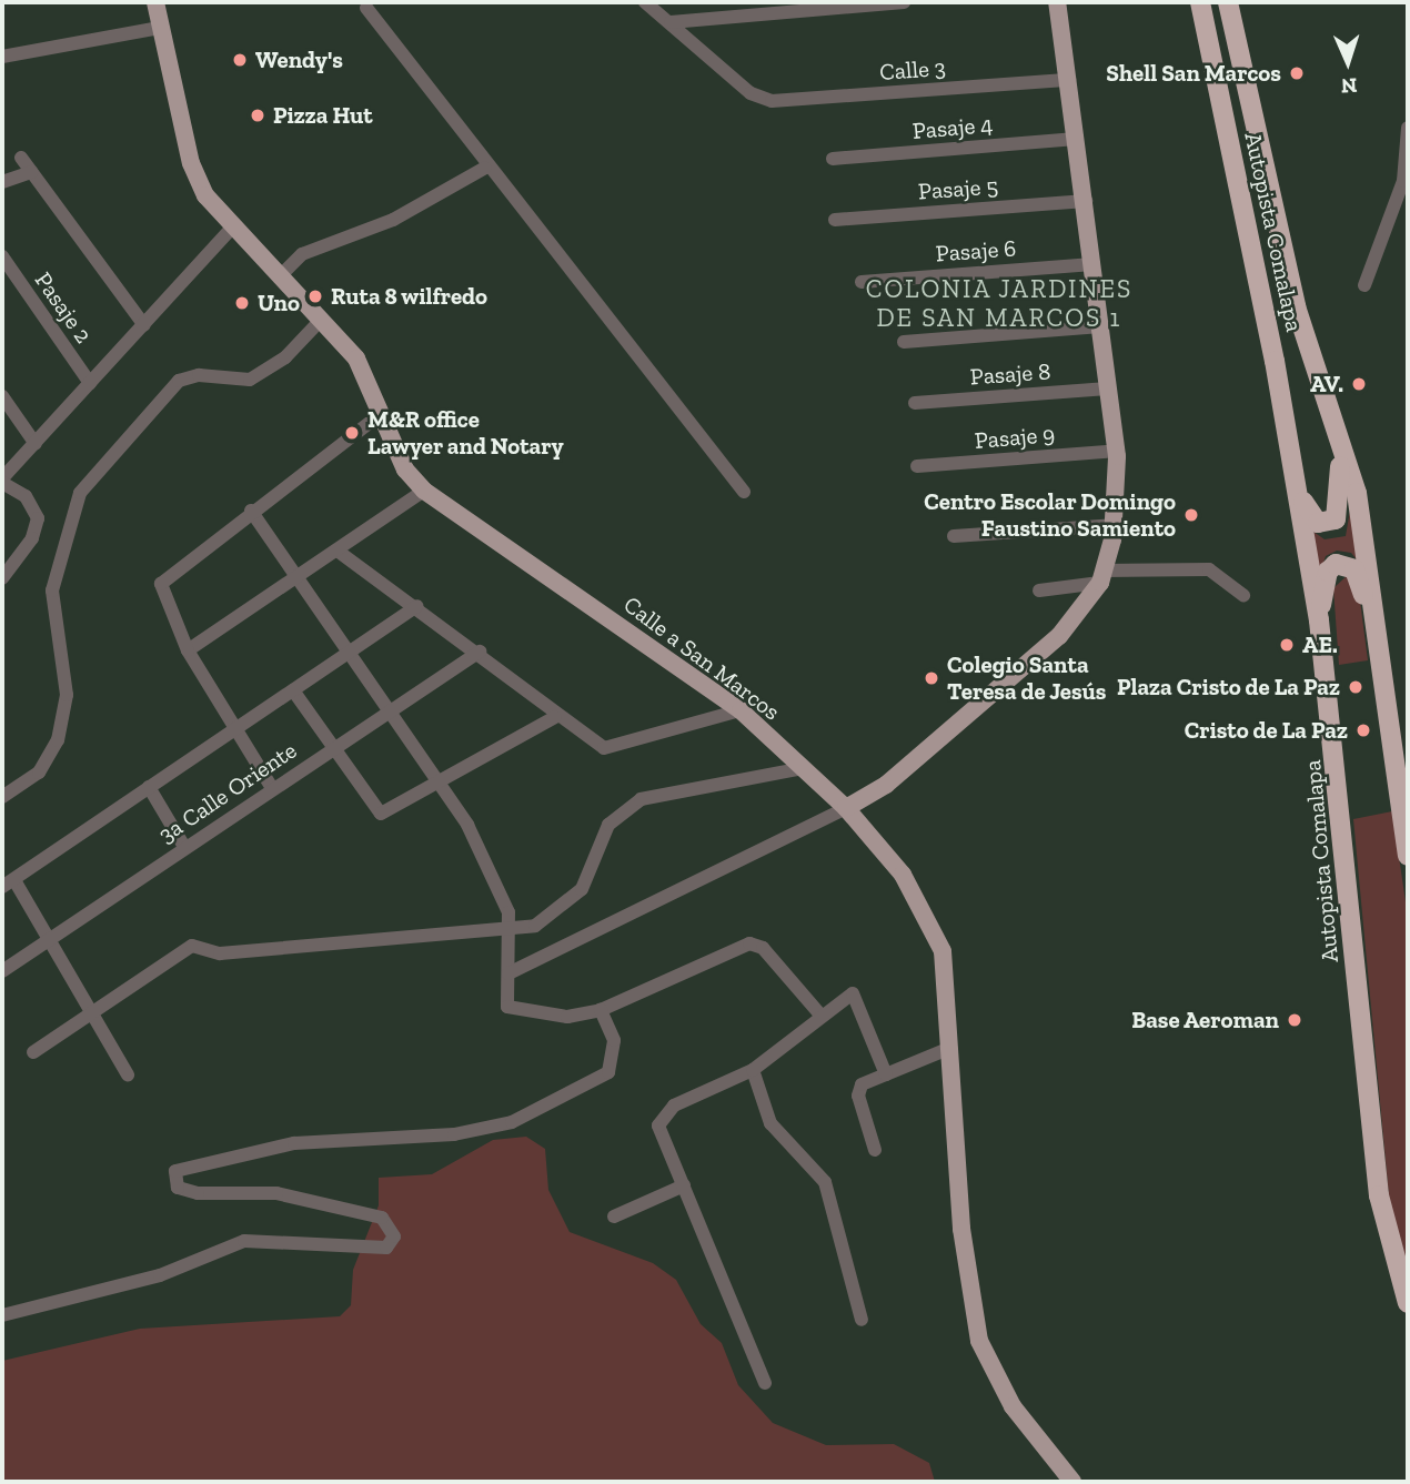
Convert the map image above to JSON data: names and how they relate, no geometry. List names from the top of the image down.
{
  "streets": {
    "highway": ["Autopista Comalapa"],
    "main road": ["Calle a San Marcos"],
    "street": [
      "Calle 3",
      "Pasaje 4",
      "Pasaje 5",
      "Pasaje 6",
      "Pasaje 2",
      "Pasaje 8",
      "Pasaje 9",
      "3a Calle Oriente"
    ]
  },
  "districts": ["COLONIA JARDINES DE SAN MARCOS 1"],
  "places": [
    "Wendy's",
    "Shell San Marcos",
    "Pizza Hut",
    "Ruta 8 wilfredo",
    "Uno",
    "AV.",
    "M&R office Lawyer and Notary",
    "Centro Escolar Domingo Faustino Samiento",
    "AE.",
    "Colegio Santa Teresa de Jesús",
    "Plaza Cristo de La Paz",
    "Cristo de La Paz",
    "Base Aeroman"
  ],
  "north": "bottom"
}
